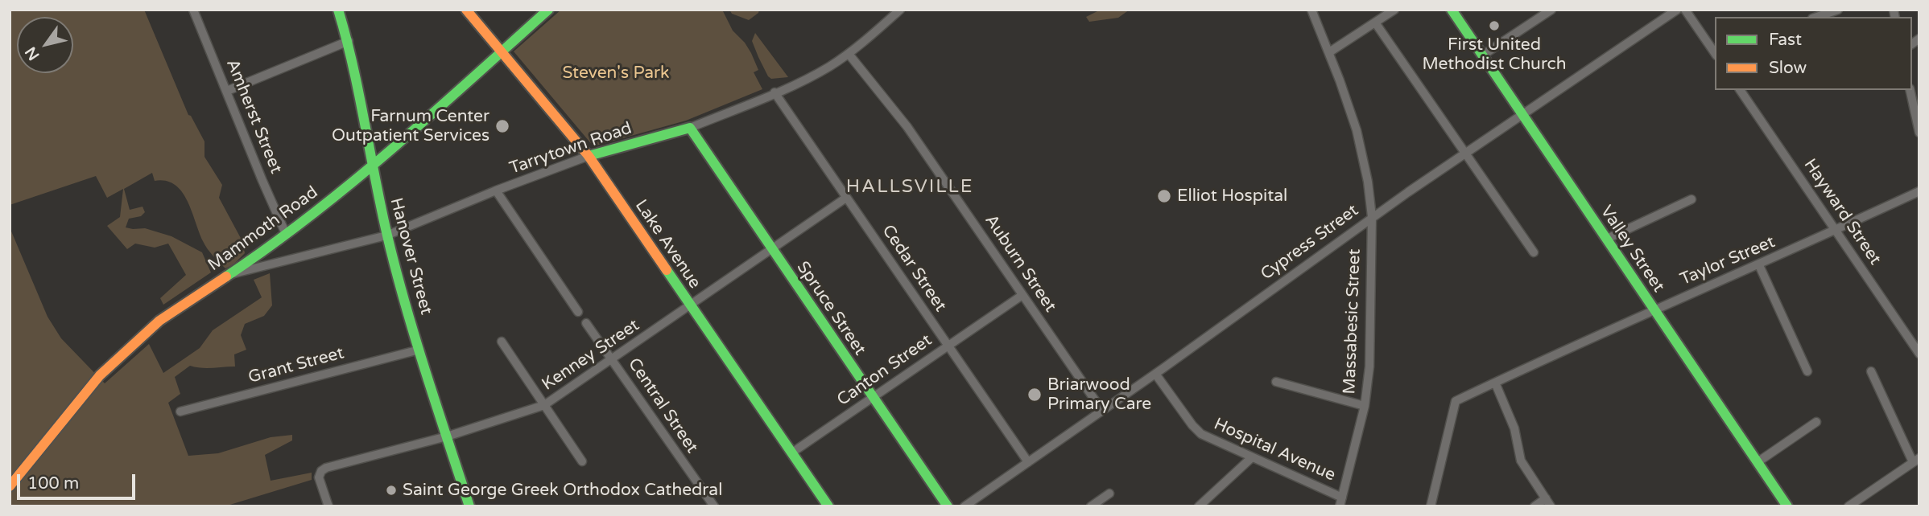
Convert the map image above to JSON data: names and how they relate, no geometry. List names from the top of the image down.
{
  "streets": {
    "street": [
      "Amherst Street",
      "Tarrytown Road",
      "Hayward Street",
      "Mammoth Road",
      "Cypress Street",
      "Lake Avenue",
      "Valley Street",
      "Hanover Street",
      "Taylor Street",
      "Auburn Street",
      "Cedar Street",
      "Spruce Street",
      "Massabesic Street",
      "Kenney Street",
      "Grant Street",
      "Canton Street",
      "Central Street",
      "Hospital Avenue"
    ]
  },
  "crossings": [
    ["Amherst Street", "Mammoth Road"],
    ["Tarrytown Road", "Mammoth Road"],
    ["Tarrytown Road", "Lake Avenue"],
    ["Tarrytown Road", "Hanover Street"],
    ["Tarrytown Road", "Auburn Street"],
    ["Tarrytown Road", "Cedar Street"],
    ["Tarrytown Road", "Spruce Street"],
    ["Hayward Street", "Taylor Street"],
    ["Mammoth Road", "Lake Avenue"],
    ["Mammoth Road", "Hanover Street"],
    ["Cypress Street", "Valley Street"],
    ["Cypress Street", "Auburn Street"],
    ["Cypress Street", "Cedar Street"],
    ["Cypress Street", "Massabesic Street"],
    ["Cypress Street", "Hospital Avenue"],
    ["Lake Avenue", "Kenney Street"],
    ["Lake Avenue", "Canton Street"],
    ["Valley Street", "Taylor Street"],
    ["Hanover Street", "Kenney Street"],
    ["Hanover Street", "Grant Street"],
    ["Auburn Street", "Canton Street"],
    ["Cedar Street", "Kenney Street"],
    ["Cedar Street", "Canton Street"],
    ["Spruce Street", "Kenney Street"],
    ["Spruce Street", "Canton Street"],
    ["Massabesic Street", "Hospital Avenue"],
    ["Kenney Street", "Central Street"]
  ],
  "districts": ["HALLSVILLE"],
  "parks": ["Steven's Park"],
  "places": [
    "First United Methodist Church",
    "Farnum Center Outpatient Services",
    "Elliot Hospital",
    "Briarwood Primary Care",
    "Saint George Greek Orthodox Cathedral"
  ],
  "legend": ["Fast", "Slow"],
  "scale_bar": "100 m",
  "north": "bottom left"
}
